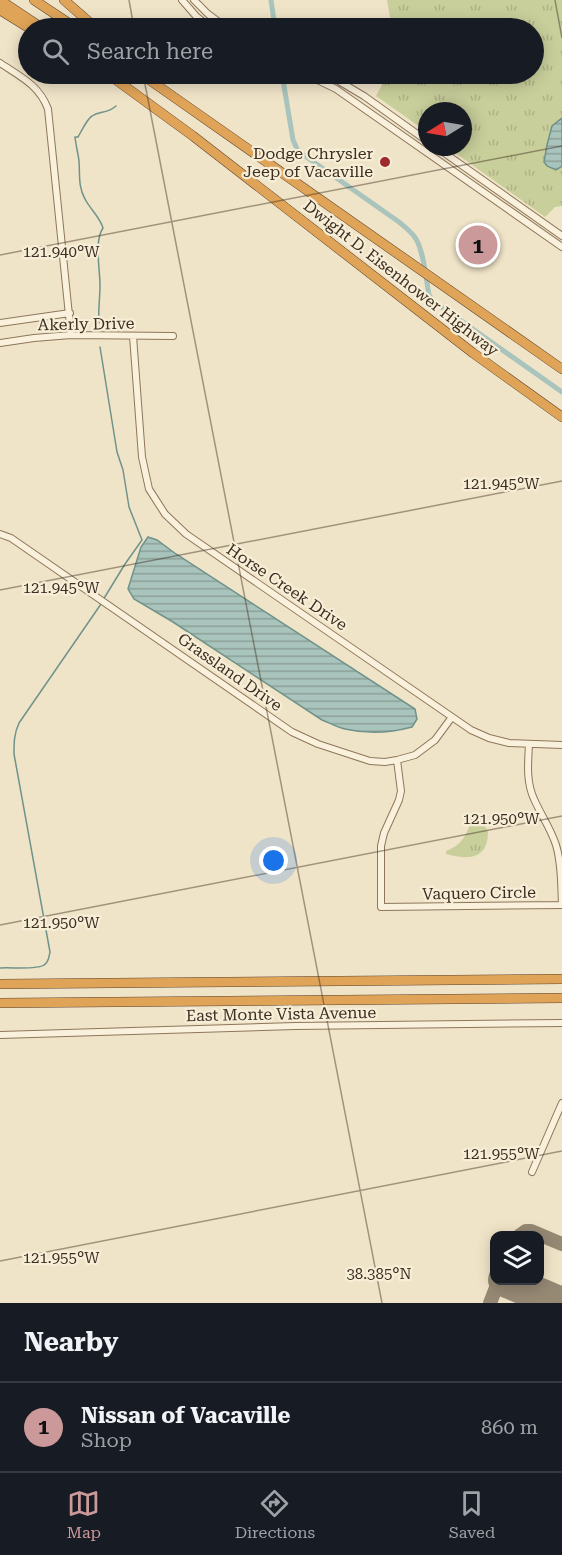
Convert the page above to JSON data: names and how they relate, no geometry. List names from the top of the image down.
{
  "streets": {
    "highway": ["Dwight D. Eisenhower Highway"],
    "street": [
      "Akerly Drive",
      "Horse Creek Drive",
      "Grassland Drive",
      "Vaquero Circle",
      "East Monte Vista Avenue"
    ]
  },
  "crossings": [
    ["Akerly Drive", "Horse Creek Drive"],
    ["Horse Creek Drive", "Grassland Drive"],
    ["Horse Creek Drive", "Vaquero Circle"],
    ["Grassland Drive", "Vaquero Circle"]
  ],
  "places": ["Dodge Chrysler Jeep of Vacaville"],
  "north": "left",
  "page": {
    "search": "Search here",
    "pins": "1",
    "heading": "Nearby",
    "list": [
      {
        "mark": "1",
        "name": "Nissan of Vacaville",
        "note": "Shop",
        "value": "860 m"
      }
    ],
    "nav": ["Map", "Directions", "Saved"]
  },
  "coordinates": [
    "121.940°W",
    "121.945°W",
    "121.950°W",
    "121.955°W",
    "38.385°N"
  ]
}
